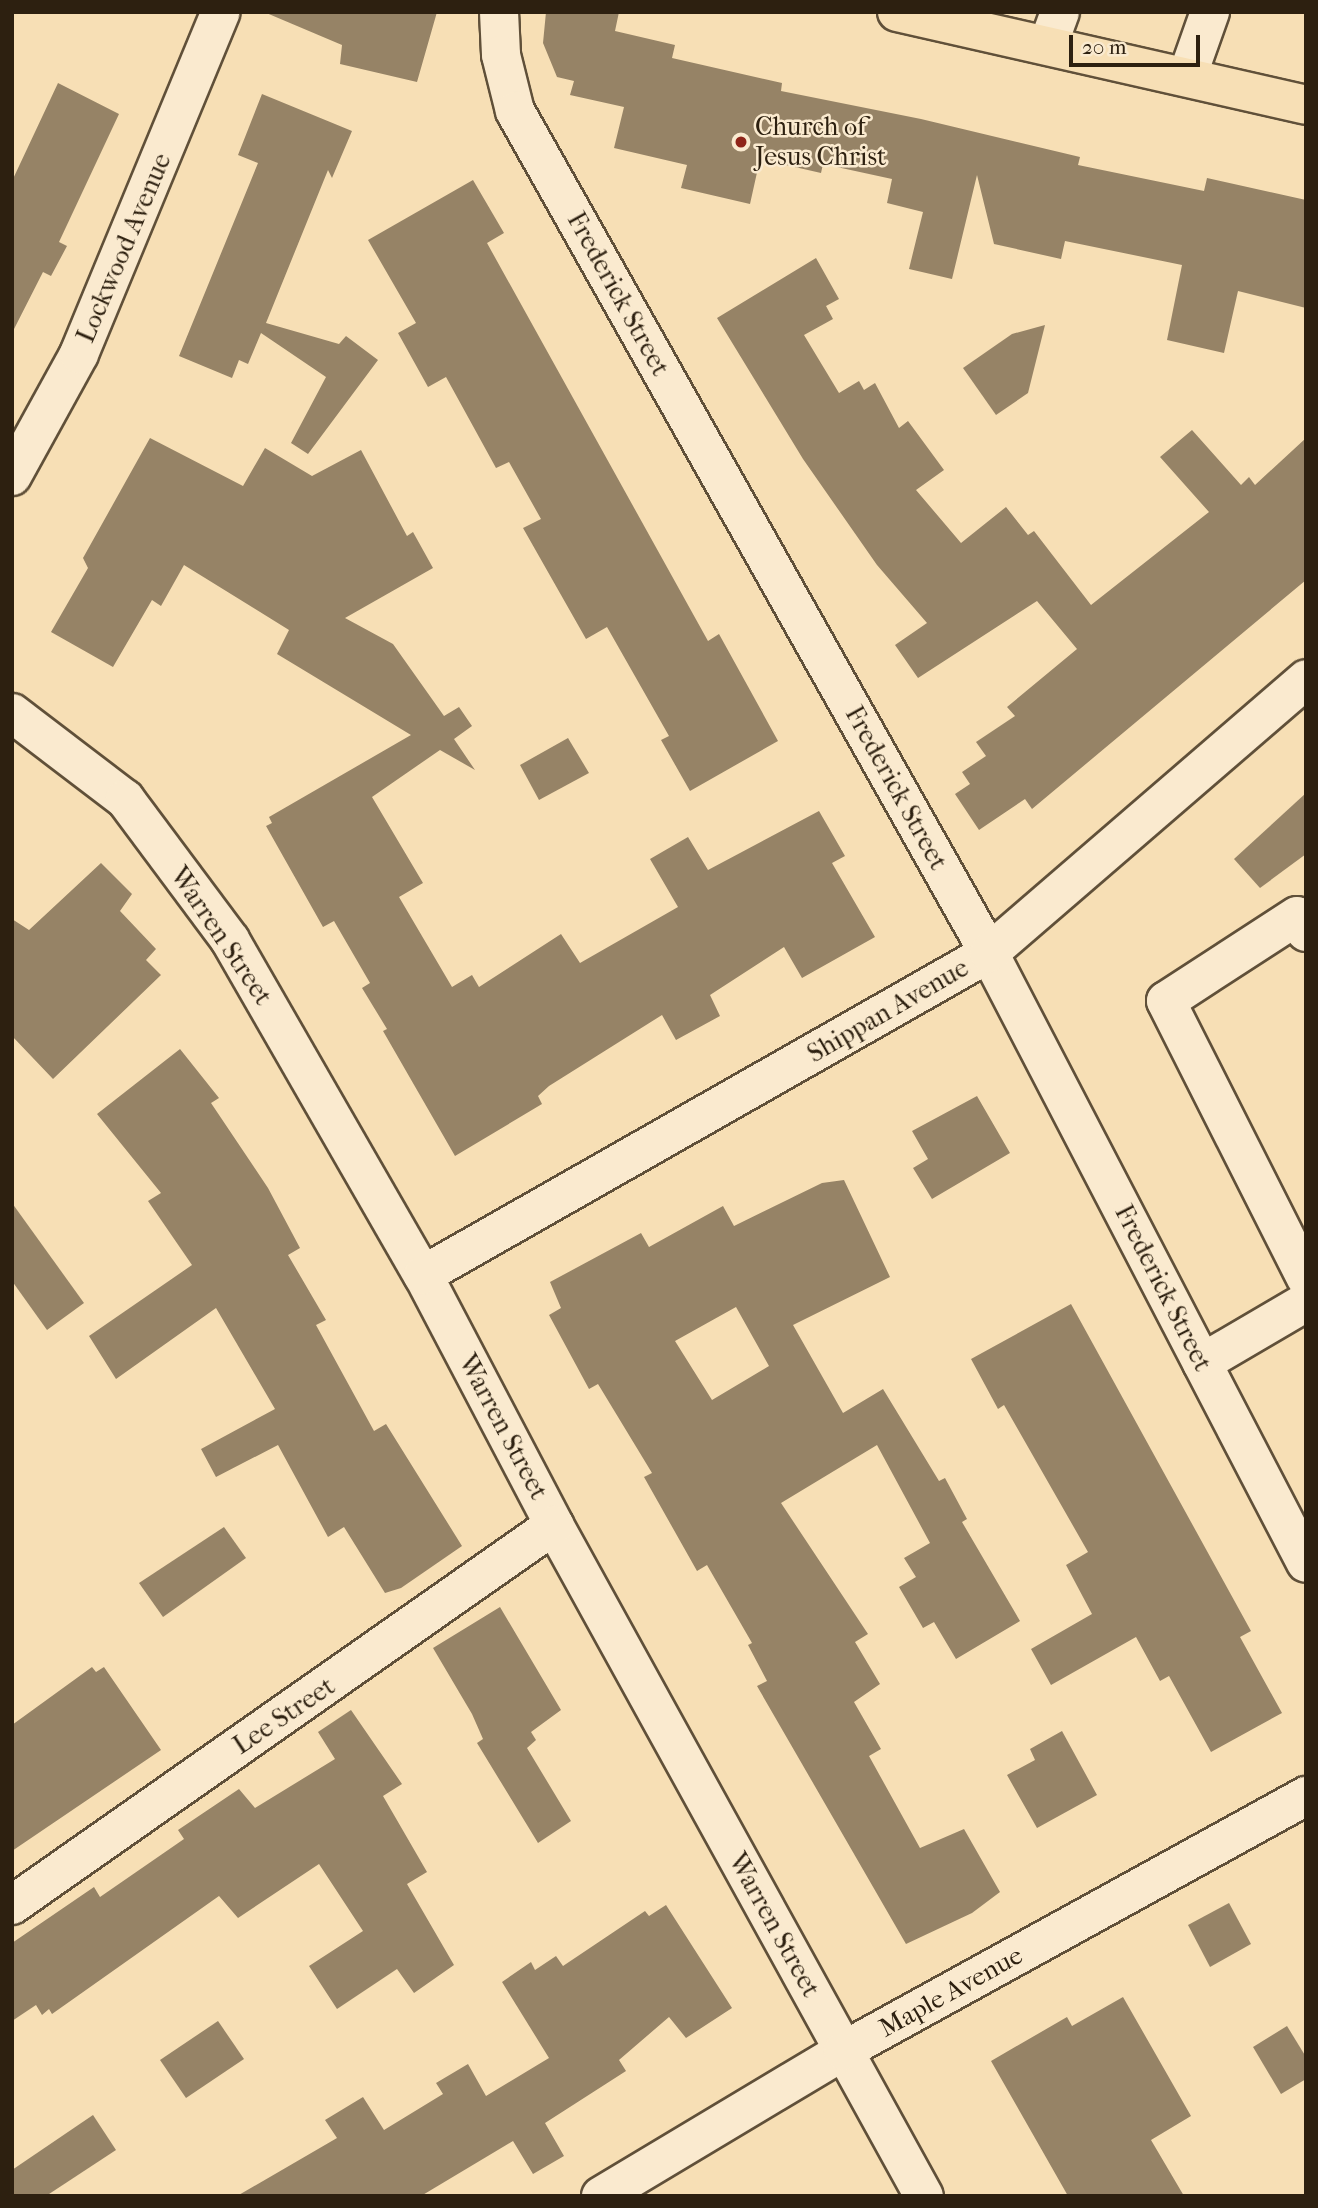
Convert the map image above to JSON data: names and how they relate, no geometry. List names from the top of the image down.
{
  "streets": {
    "street": [
      "Lockwood Avenue",
      "Frederick Street",
      "Warren Street",
      "Shippan Avenue",
      "Lee Street",
      "Maple Avenue"
    ]
  },
  "crossings": [
    ["Frederick Street", "Shippan Avenue"],
    ["Warren Street", "Shippan Avenue"],
    ["Warren Street", "Lee Street"],
    ["Warren Street", "Maple Avenue"]
  ],
  "places": ["Church of Jesus Christ"],
  "scale_bar": "20 m"
}
